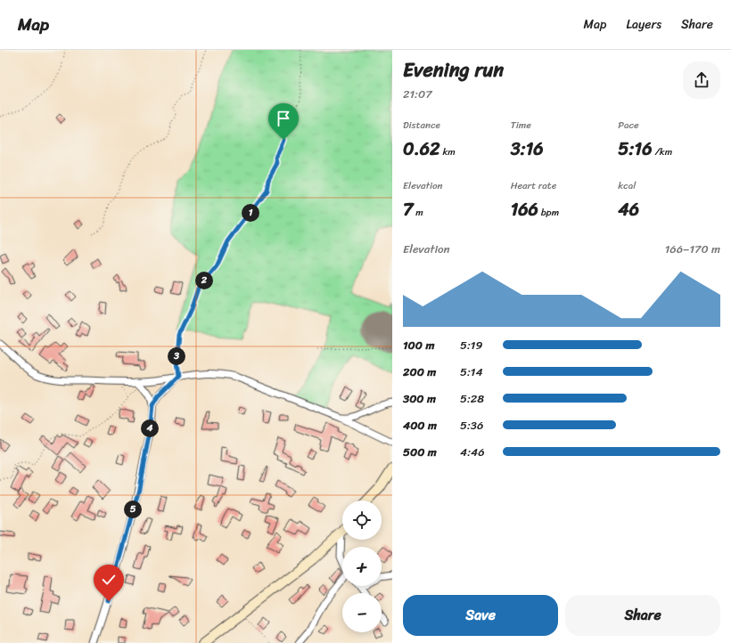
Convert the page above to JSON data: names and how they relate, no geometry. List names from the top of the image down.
{
  "page": {
    "header": "Map",
    "nav": ["Map", "Layers", "Share"],
    "heading": ["Evening run", "21:07"],
    "stats": [
      ["Distance", "0.62 km"],
      ["Time", "3:16"],
      ["Pace", "5:16 /km"],
      ["Elevation", "7 m"],
      ["Heart rate", "166 bpm"],
      ["kcal", "46"]
    ],
    "pins": [
      "1",
      "2",
      "3",
      "4",
      "5"
    ],
    "chart": ["Elevation", "166–170 m"],
    "list": [
      {
        "name": "100 m",
        "note": "5:19"
      },
      {
        "name": "200 m",
        "note": "5:14"
      },
      {
        "name": "300 m",
        "note": "5:28"
      },
      {
        "name": "400 m",
        "note": "5:36"
      },
      {
        "name": "500 m",
        "note": "4:46"
      }
    ],
    "map_buttons": ["+", "−"],
    "buttons": ["Save", "Share"]
  }
}
